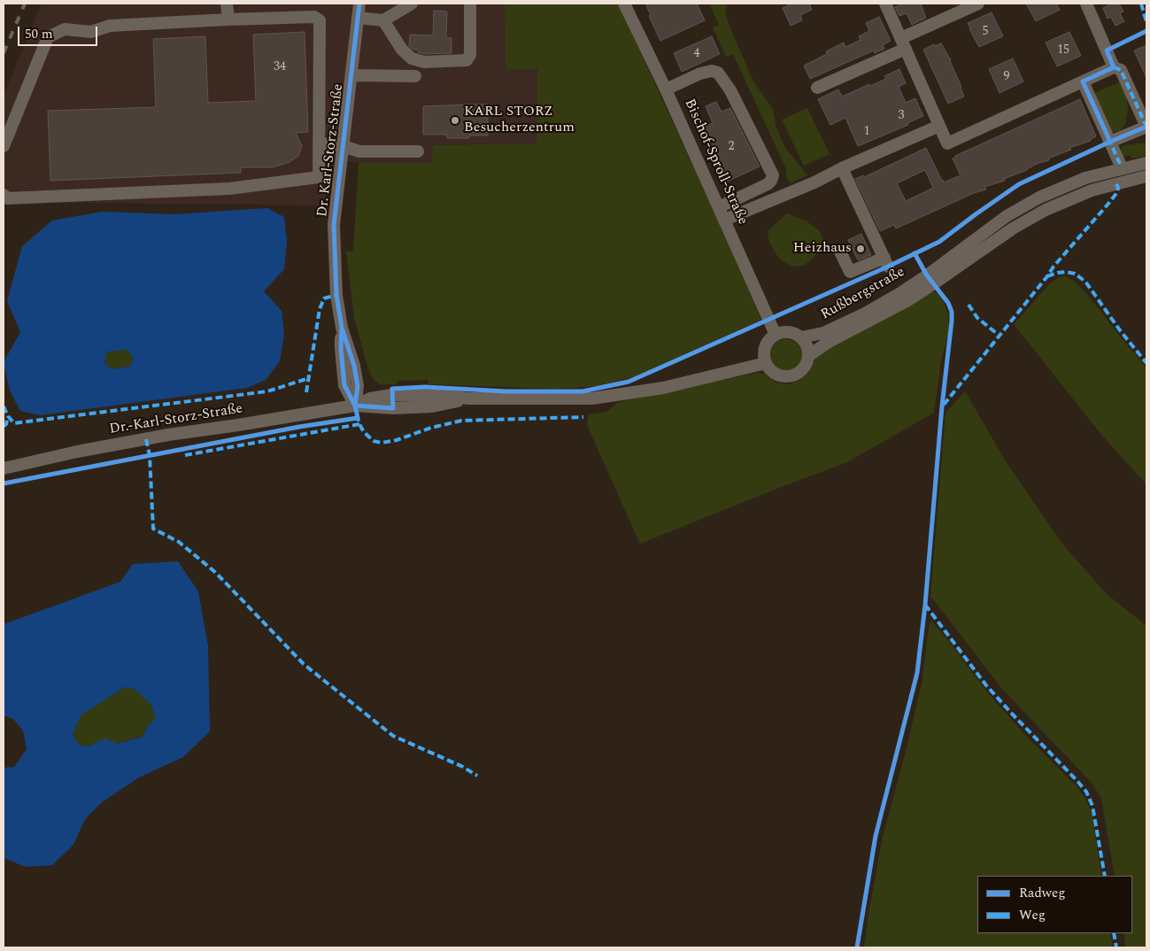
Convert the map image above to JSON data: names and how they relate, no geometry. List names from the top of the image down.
{
  "streets": {
    "street": [
      "Dr. Karl-Storz-Straße",
      "Bischof-Sproll-Straße",
      "Rußbergstraße",
      "Dr.-Karl-Storz-Straße"
    ]
  },
  "crossings": [
    ["Dr. Karl-Storz-Straße", "Dr.-Karl-Storz-Straße"],
    ["Bischof-Sproll-Straße", "Rußbergstraße"]
  ],
  "places": ["KARL STORZ Besucherzentrum", "Heizhaus"],
  "house_numbers": [
    "5",
    "15",
    "4",
    "34",
    "9",
    "3",
    "1",
    "2"
  ],
  "legend": ["Radweg", "Weg"],
  "scale_bar": "50 m"
}
